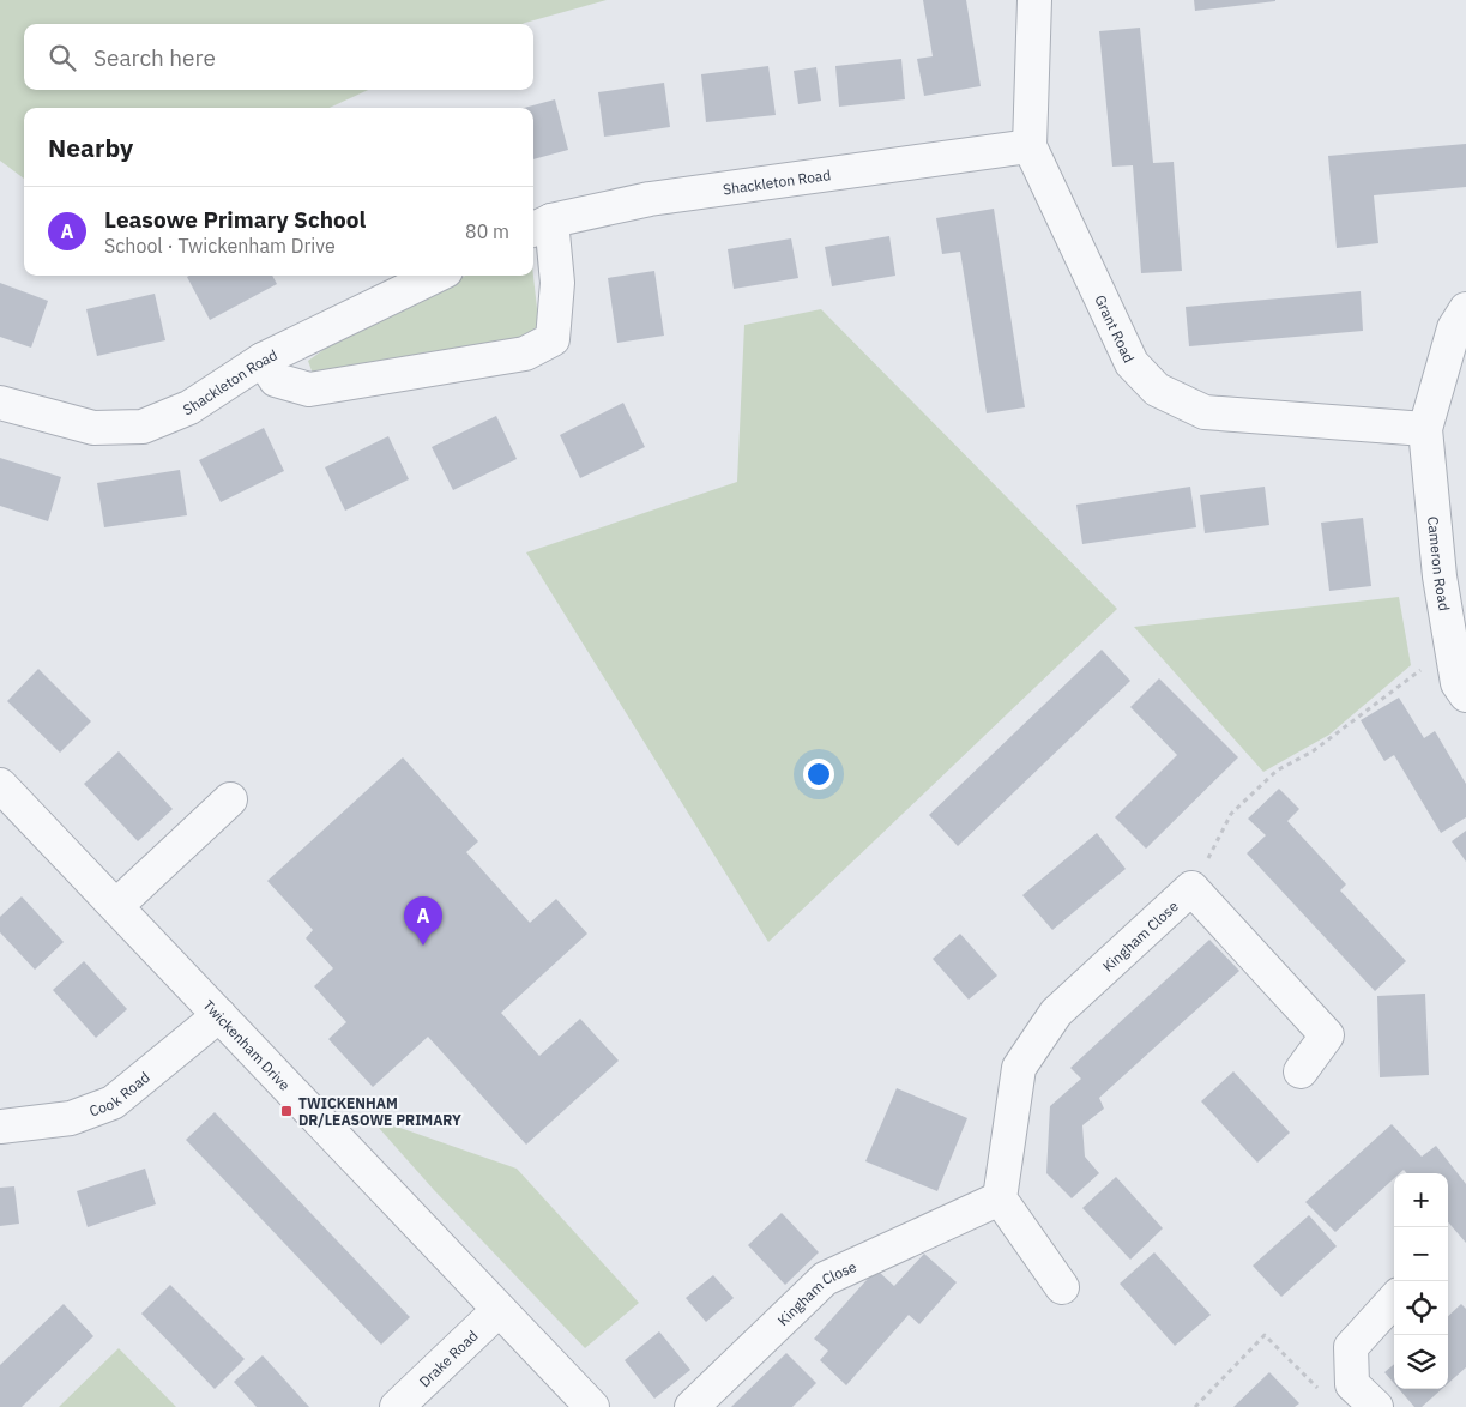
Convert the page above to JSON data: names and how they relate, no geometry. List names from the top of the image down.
{
  "streets": {
    "street": [
      "Shackleton Road",
      "Grant Road",
      "Cameron Road",
      "Kingham Close",
      "Twickenham Drive",
      "Cook Road",
      "Drake Road"
    ]
  },
  "crossings": [
    ["Shackleton Road", "Grant Road"],
    ["Grant Road", "Cameron Road"],
    ["Twickenham Drive", "Cook Road"],
    ["Twickenham Drive", "Drake Road"]
  ],
  "places": {
    "transit": ["TWICKENHAM DR/LEASOWE PRIMARY"]
  },
  "page": {
    "search": "Search here",
    "heading": "Nearby",
    "list": [
      {
        "mark": "A",
        "name": "Leasowe Primary School",
        "note": "School · Twickenham Drive",
        "value": "80 m"
      }
    ],
    "pins": "A",
    "map_buttons": ["+", "−"]
  }
}
